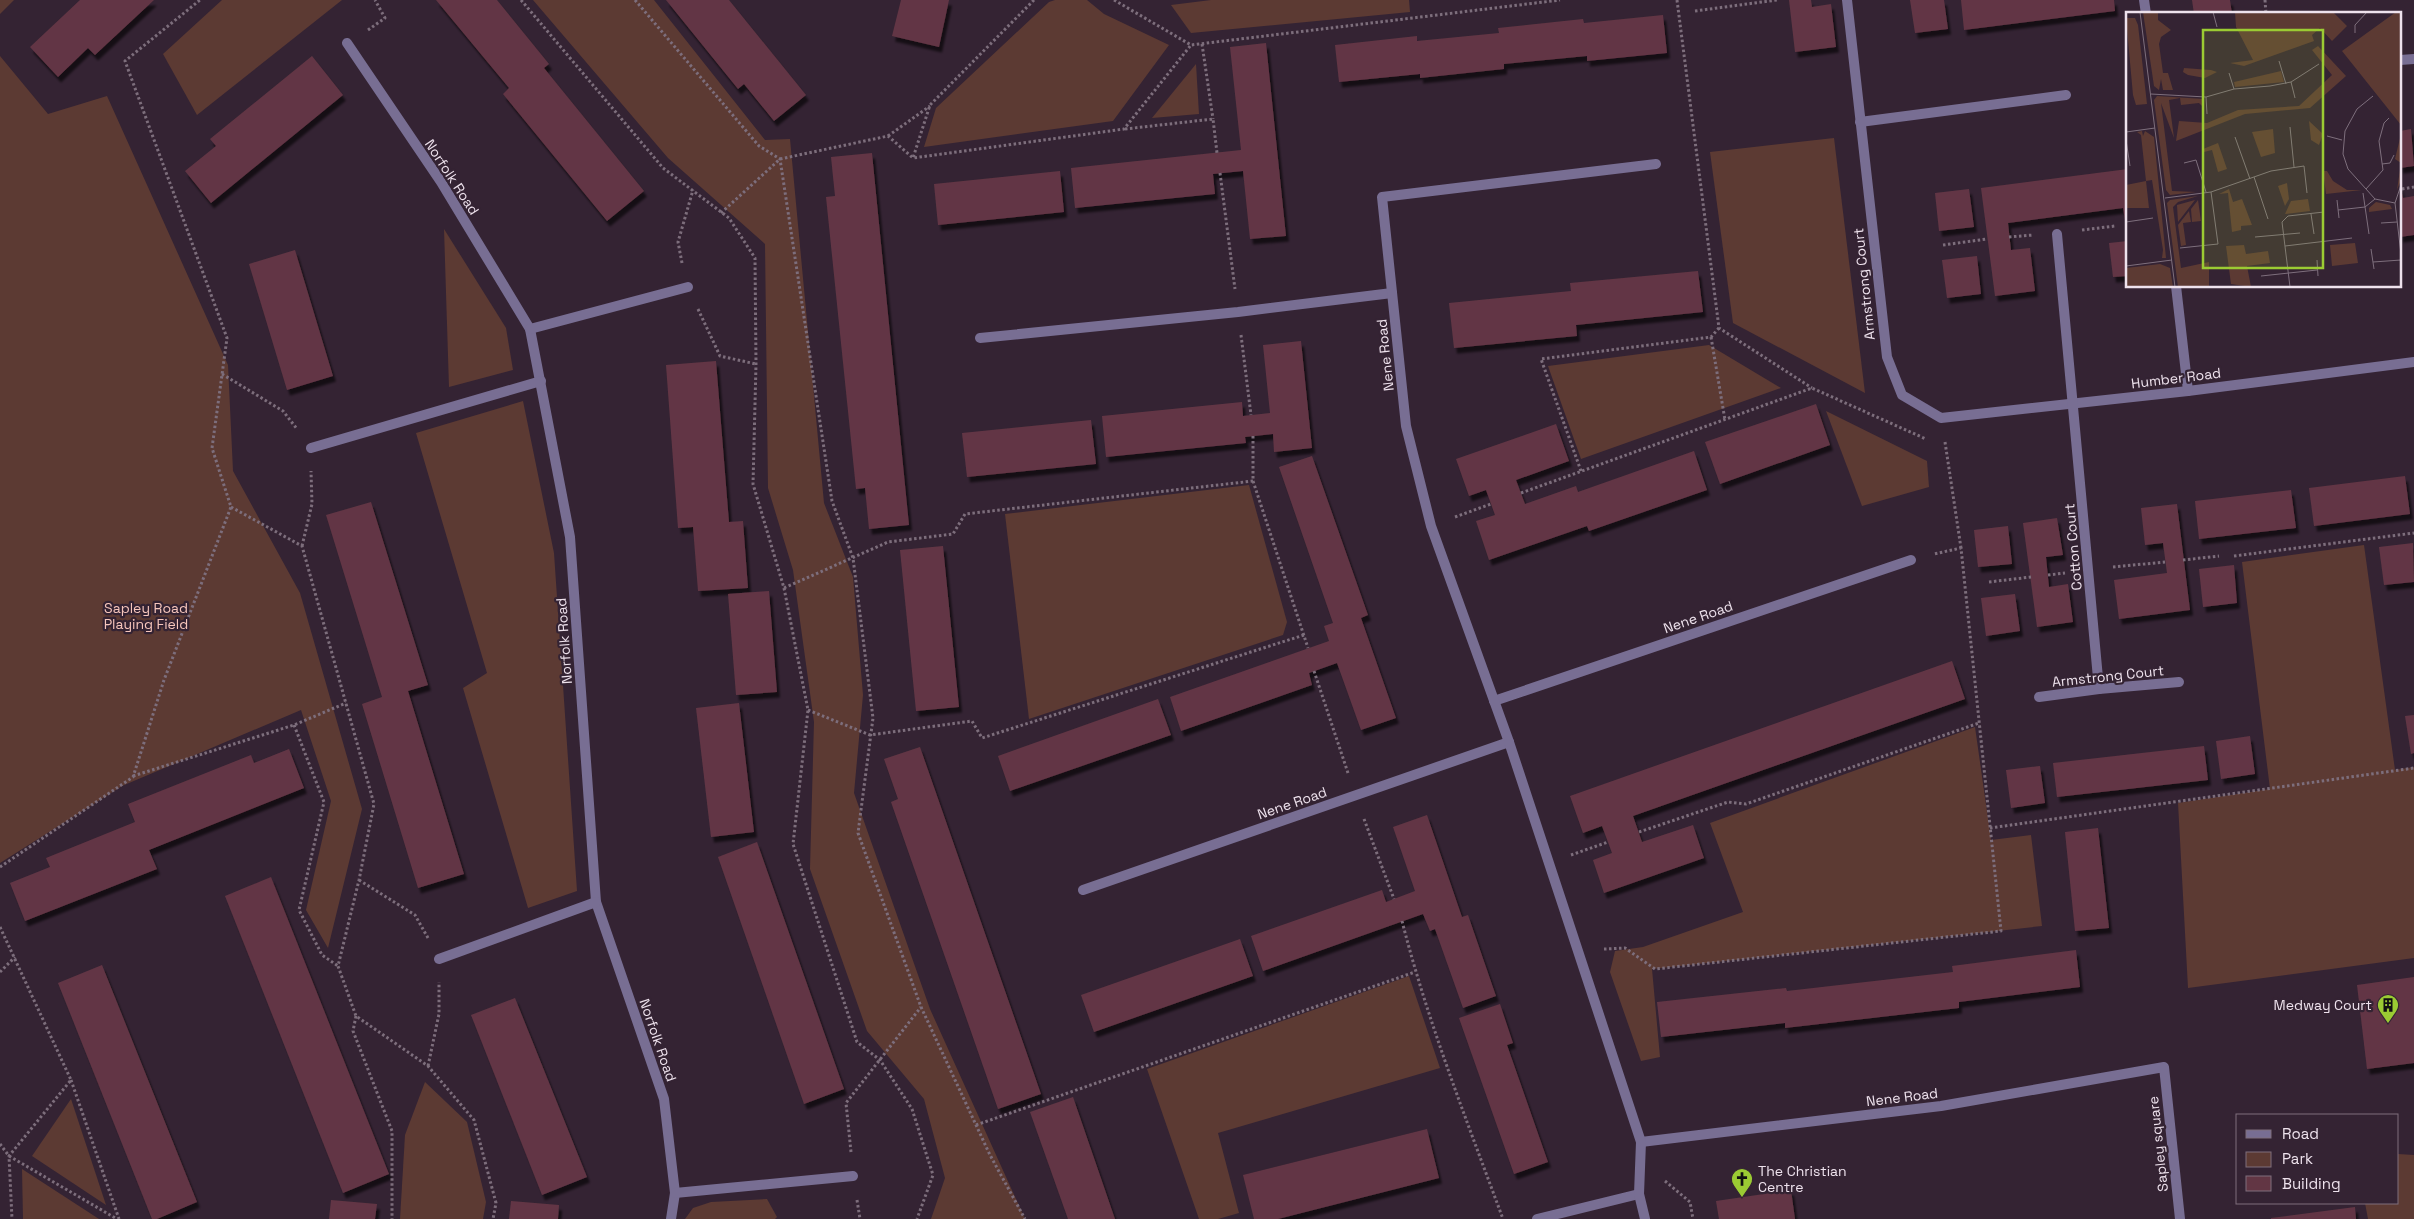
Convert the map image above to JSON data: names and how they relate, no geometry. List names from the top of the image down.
{
  "streets": {
    "street": [
      "Norfolk Road",
      "Armstrong Court",
      "Nene Road",
      "Humber Road",
      "Cotton Court",
      "Sapley square"
    ]
  },
  "crossings": [
    ["Armstrong Court", "Humber Road"],
    ["Armstrong Court", "Cotton Court"],
    ["Nene Road", "Sapley square"],
    ["Humber Road", "Cotton Court"]
  ],
  "parks": ["Sapley Road Playing Field"],
  "places": {
    "building": ["Medway Court"],
    "church": ["The Christian Centre"]
  },
  "legend": ["Road", "Park", "Building"]
}
